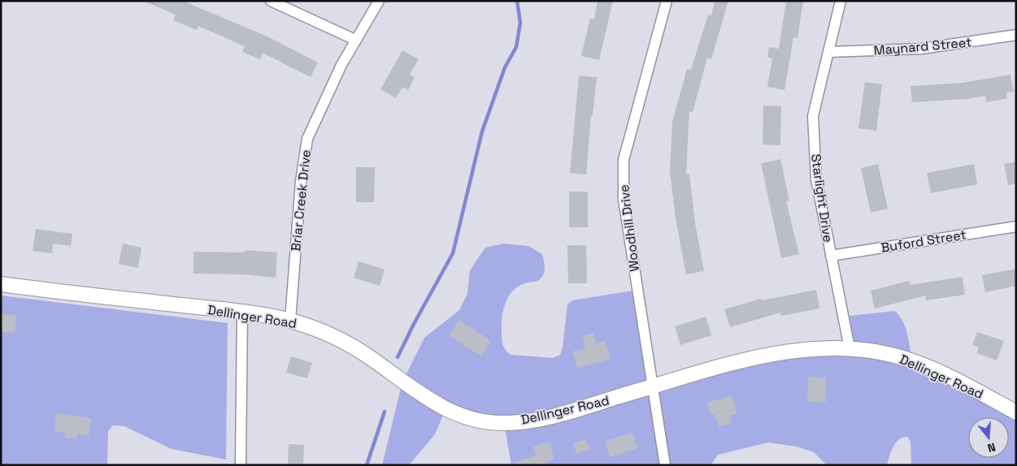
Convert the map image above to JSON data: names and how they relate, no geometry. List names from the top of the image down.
{
  "streets": {
    "street": [
      "Maynard Street",
      "Starlight Drive",
      "Briar Creek Drive",
      "Woodhill Drive",
      "Buford Street",
      "Dellinger Road"
    ]
  },
  "crossings": [
    ["Maynard Street", "Starlight Drive"],
    ["Starlight Drive", "Buford Street"],
    ["Starlight Drive", "Dellinger Road"],
    ["Briar Creek Drive", "Dellinger Road"],
    ["Woodhill Drive", "Dellinger Road"]
  ],
  "north": "bottom"
}
